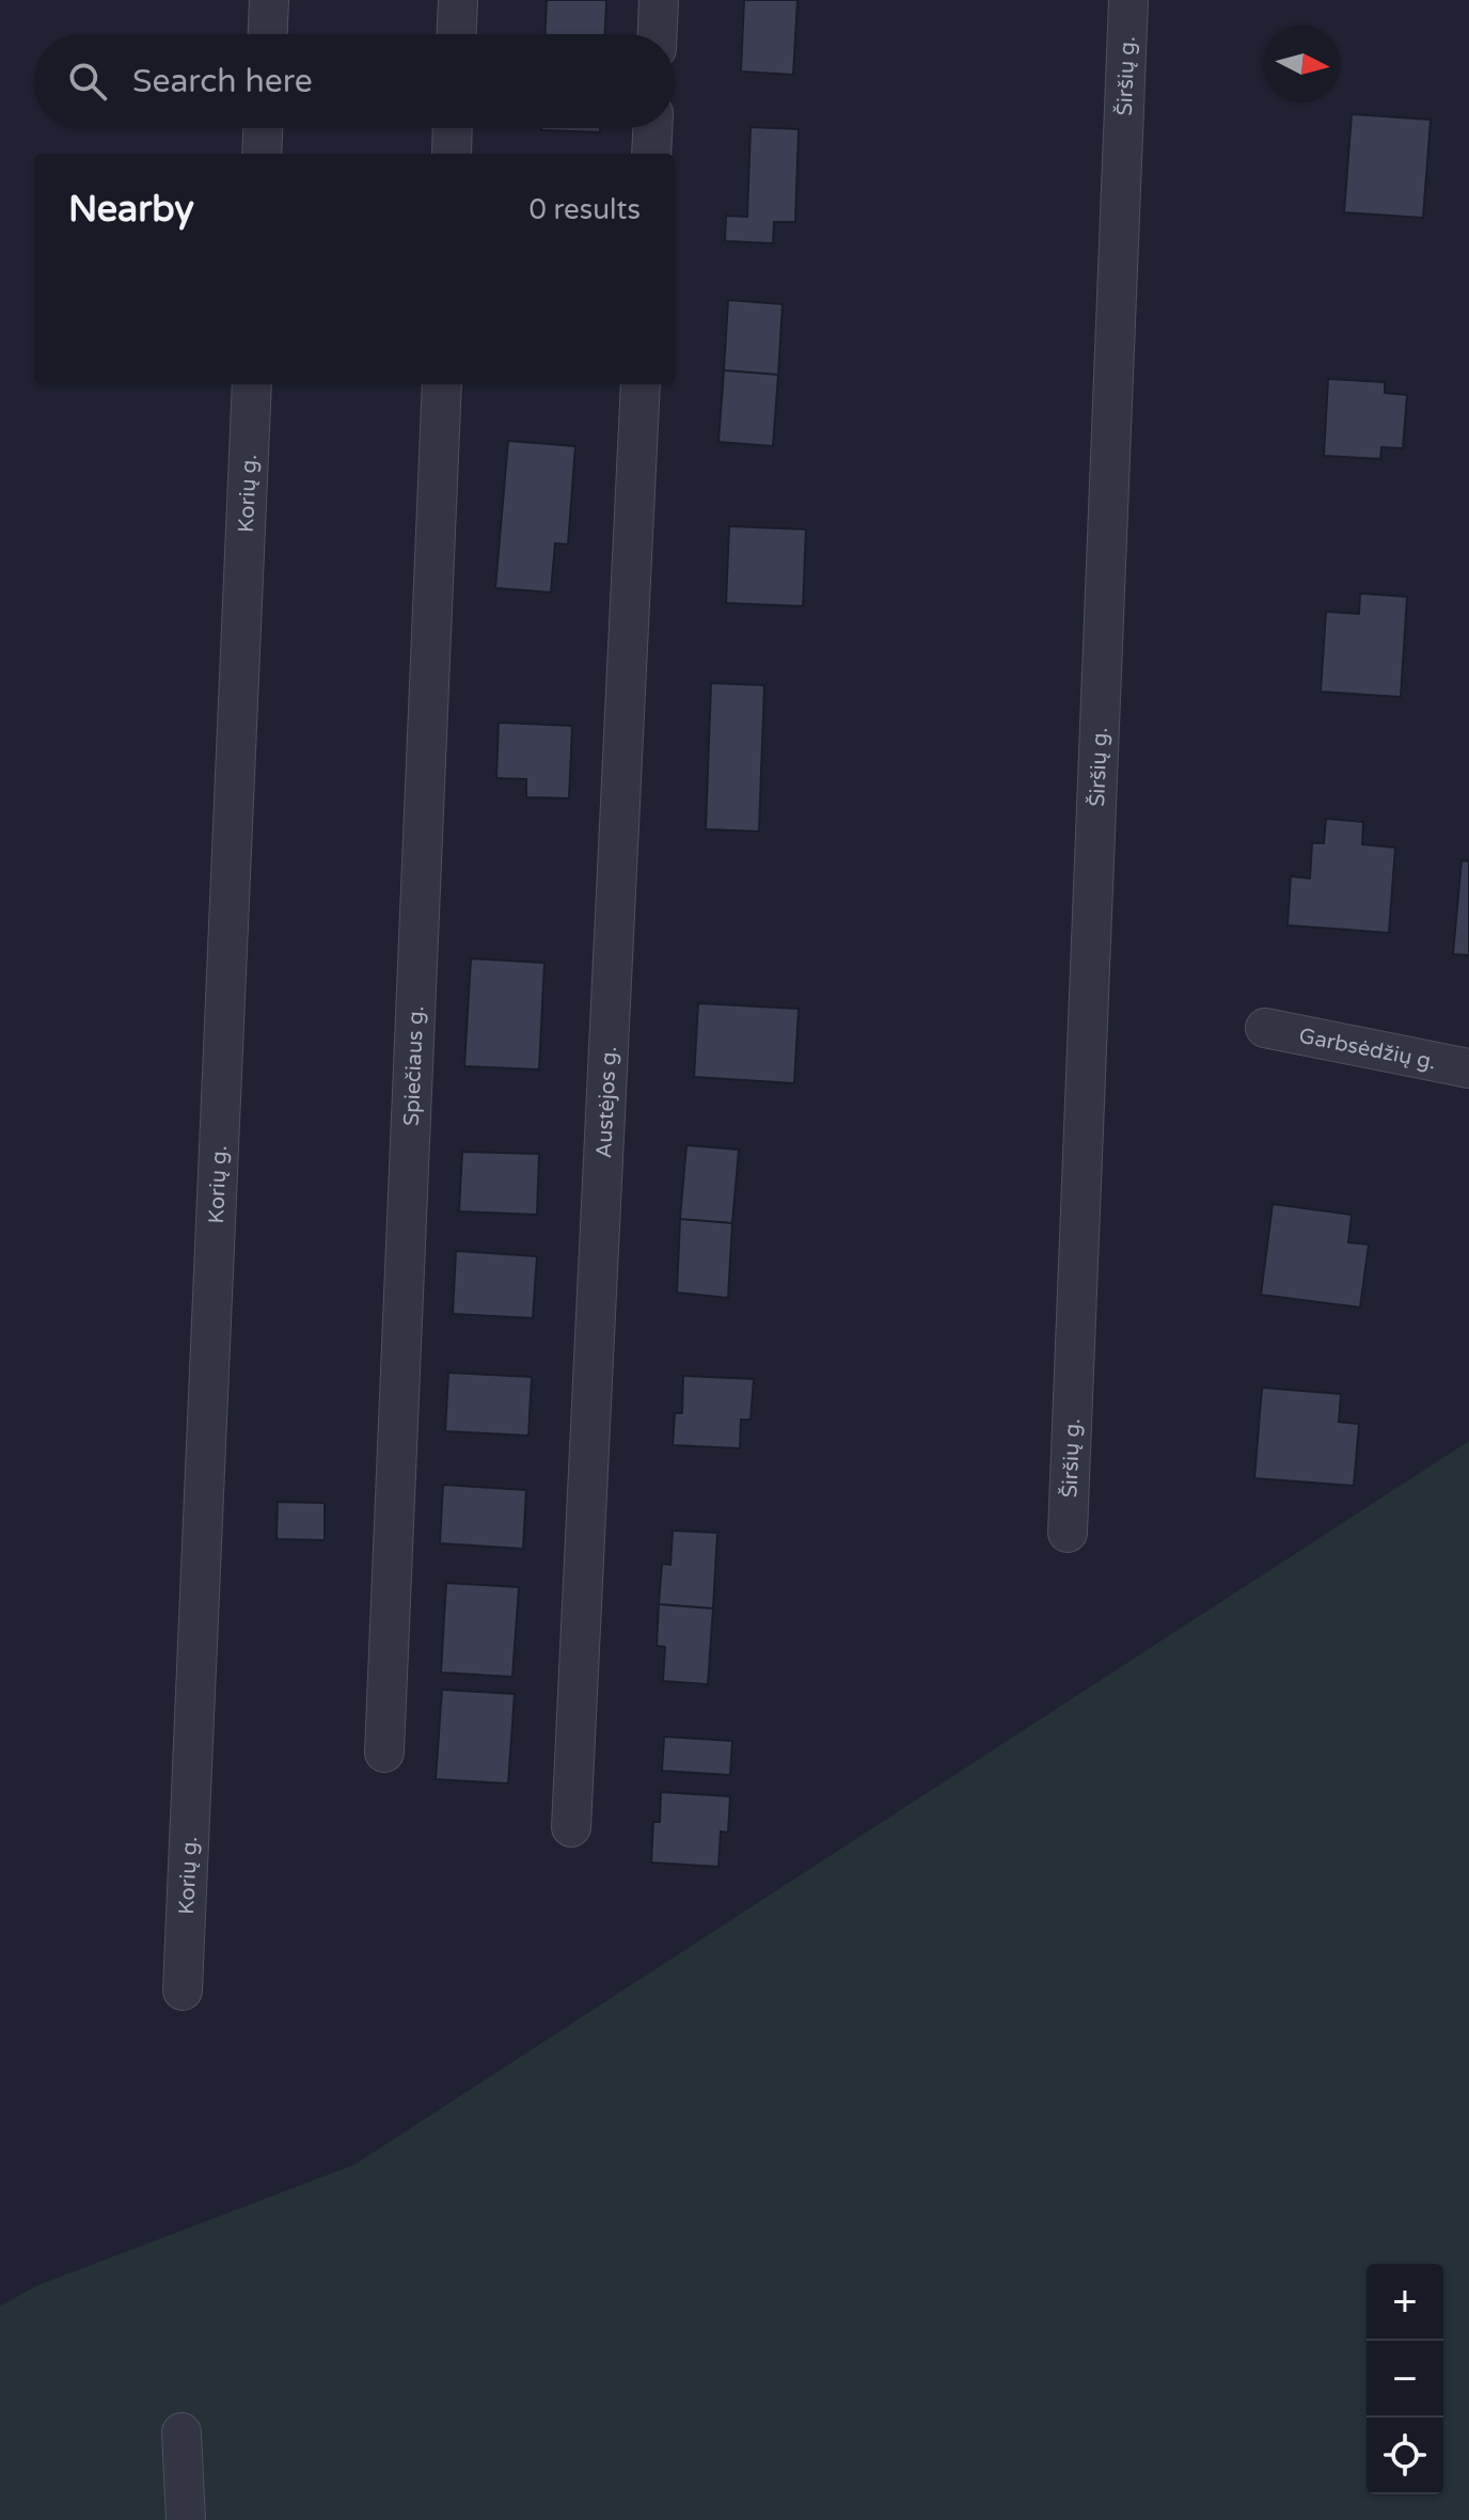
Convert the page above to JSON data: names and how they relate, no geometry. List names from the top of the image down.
{
  "streets": {
    "street": [
      "Širšių g.",
      "Korių g.",
      "Garbsėdžių g.",
      "Spiečiaus g.",
      "Austėjos g."
    ]
  },
  "north": "right",
  "page": {
    "search": "Search here",
    "heading": ["Nearby", "0 results"],
    "map_buttons": ["+", "−"]
  }
}
